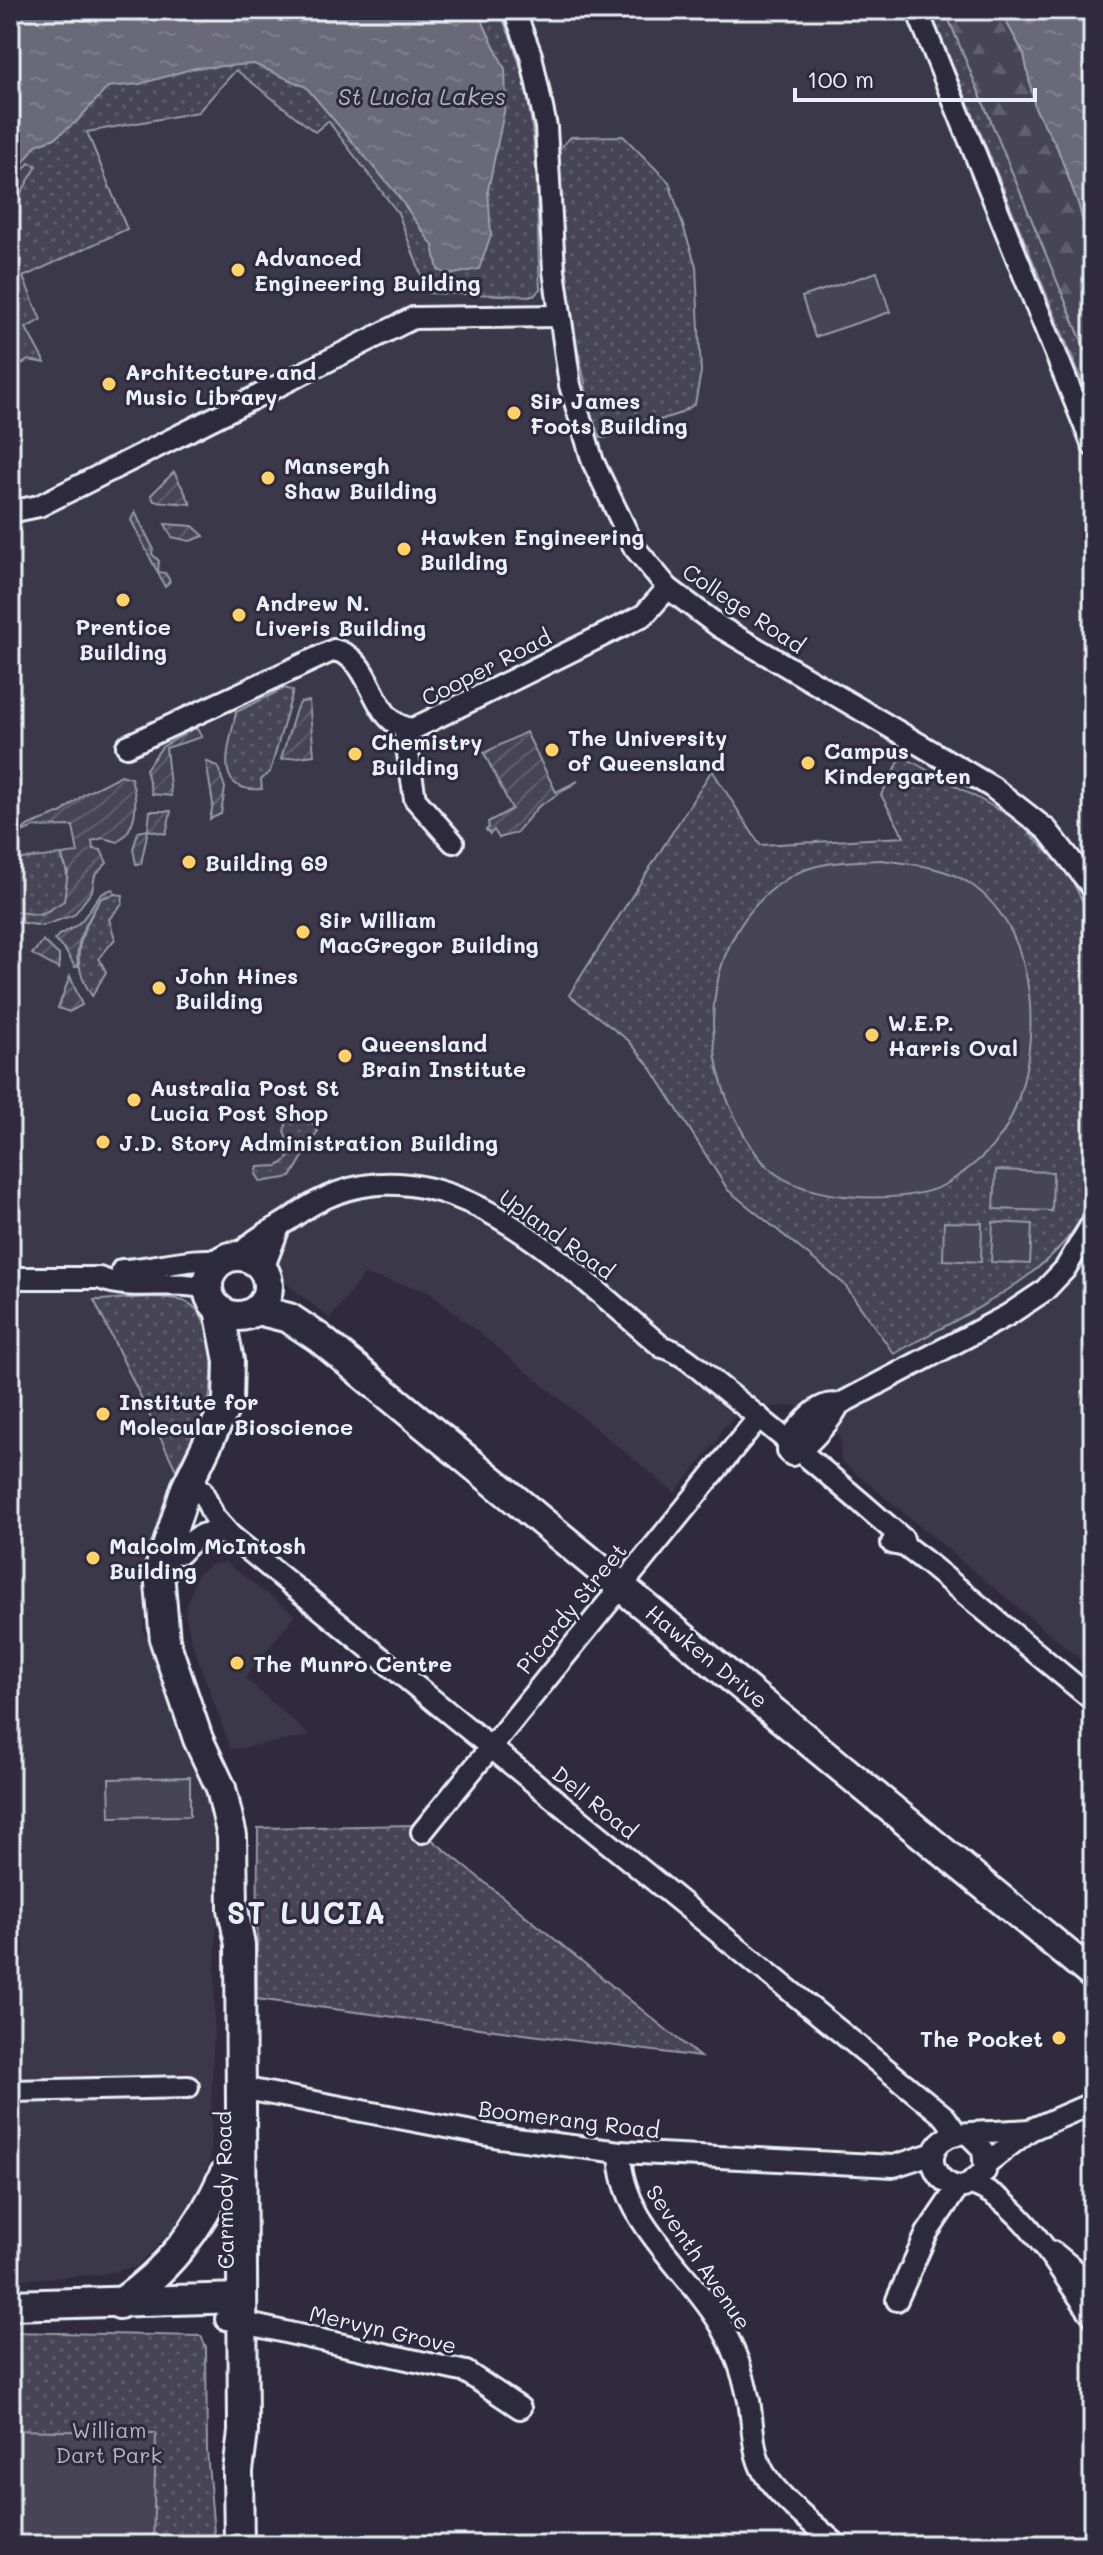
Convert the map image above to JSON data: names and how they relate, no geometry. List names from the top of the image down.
{
  "streets": {
    "main road": ["Hawken Drive", "Carmody Road"],
    "street": [
      "College Road",
      "Cooper Road",
      "Upland Road",
      "Picardy Street",
      "Dell Road",
      "Boomerang Road",
      "Seventh Avenue",
      "Mervyn Grove"
    ]
  },
  "crossings": [
    ["College Road", "Cooper Road"],
    ["Upland Road", "Picardy Street"],
    ["Upland Road", "Hawken Drive"],
    ["Upland Road", "Carmody Road"],
    ["Picardy Street", "Hawken Drive"],
    ["Picardy Street", "Dell Road"],
    ["Hawken Drive", "Carmody Road"],
    ["Dell Road", "Boomerang Road"],
    ["Dell Road", "Carmody Road"],
    ["Boomerang Road", "Carmody Road"],
    ["Boomerang Road", "Seventh Avenue"],
    ["Carmody Road", "Mervyn Grove"]
  ],
  "districts": ["ST LUCIA"],
  "water": ["St Lucia Lakes"],
  "parks": ["William Dart Park"],
  "places": [
    "Advanced Engineering Building",
    "Architecture and Music Library",
    "Sir James Foots Building",
    "Mansergh Shaw Building",
    "Hawken Engineering Building",
    "Prentice Building",
    "Andrew N. Liveris Building",
    "The University of Queensland",
    "Chemistry Building",
    "Campus Kindergarten",
    "Building 69",
    "Sir William MacGregor Building",
    "John Hines Building",
    "W.E.P. Harris Oval",
    "Queensland Brain Institute",
    "Australia Post St Lucia Post Shop",
    "J.D. Story Administration Building",
    "Institute for Molecular Bioscience",
    "Malcolm McIntosh Building",
    "The Munro Centre",
    "The Pocket"
  ],
  "scale_bar": "100 m"
}
